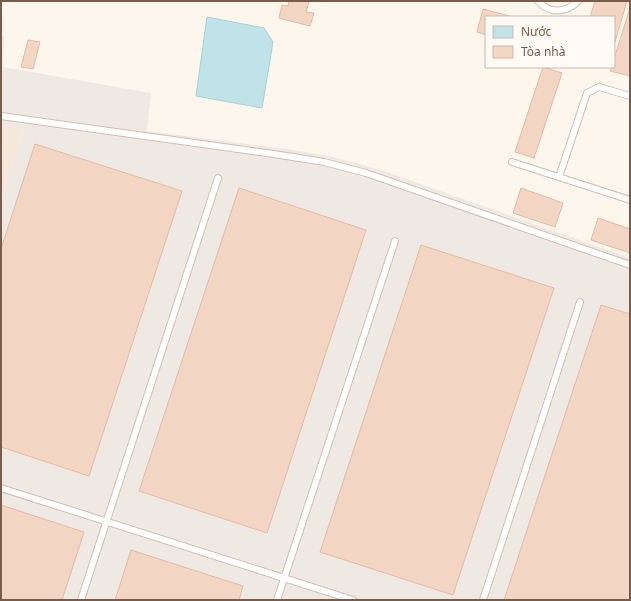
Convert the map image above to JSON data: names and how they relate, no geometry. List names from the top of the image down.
{
  "legend": ["Nước", "Tòa nhà"]
}
